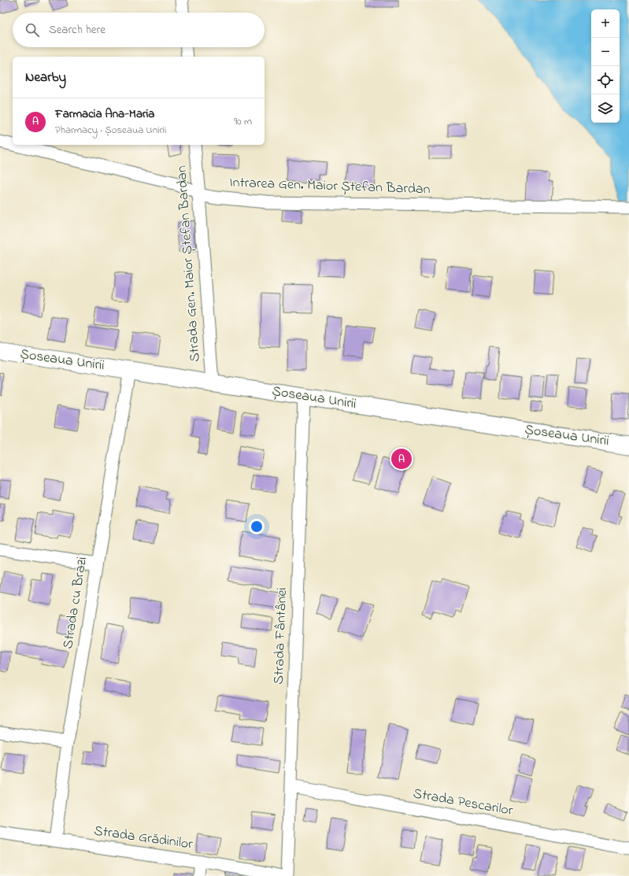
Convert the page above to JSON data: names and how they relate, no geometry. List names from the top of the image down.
{
  "streets": {
    "main road": ["Șoseaua Unirii"],
    "street": [
      "Intrarea Gen. Maior Ștefan Bardan",
      "Strada Gen. Maior Ștefan Bardan",
      "Strada cu Brazi",
      "Strada Fântânei",
      "Strada Pescarilor",
      "Strada Grădinilor"
    ]
  },
  "crossings": [
    ["Intrarea Gen. Maior Ștefan Bardan", "Strada Gen. Maior Ștefan Bardan"],
    ["Strada Gen. Maior Ștefan Bardan", "Șoseaua Unirii"],
    ["Șoseaua Unirii", "Strada cu Brazi"],
    ["Șoseaua Unirii", "Strada Fântânei"],
    ["Strada cu Brazi", "Strada Grădinilor"],
    ["Strada Fântânei", "Strada Pescarilor"]
  ],
  "page": {
    "map_buttons": ["+", "−"],
    "search": "Search here",
    "heading": "Nearby",
    "list": [
      {
        "mark": "A",
        "name": "Farmacia Ana-Maria",
        "note": "Pharmacy · Șoseaua Unirii",
        "value": "90 m"
      }
    ],
    "pins": "A"
  }
}
